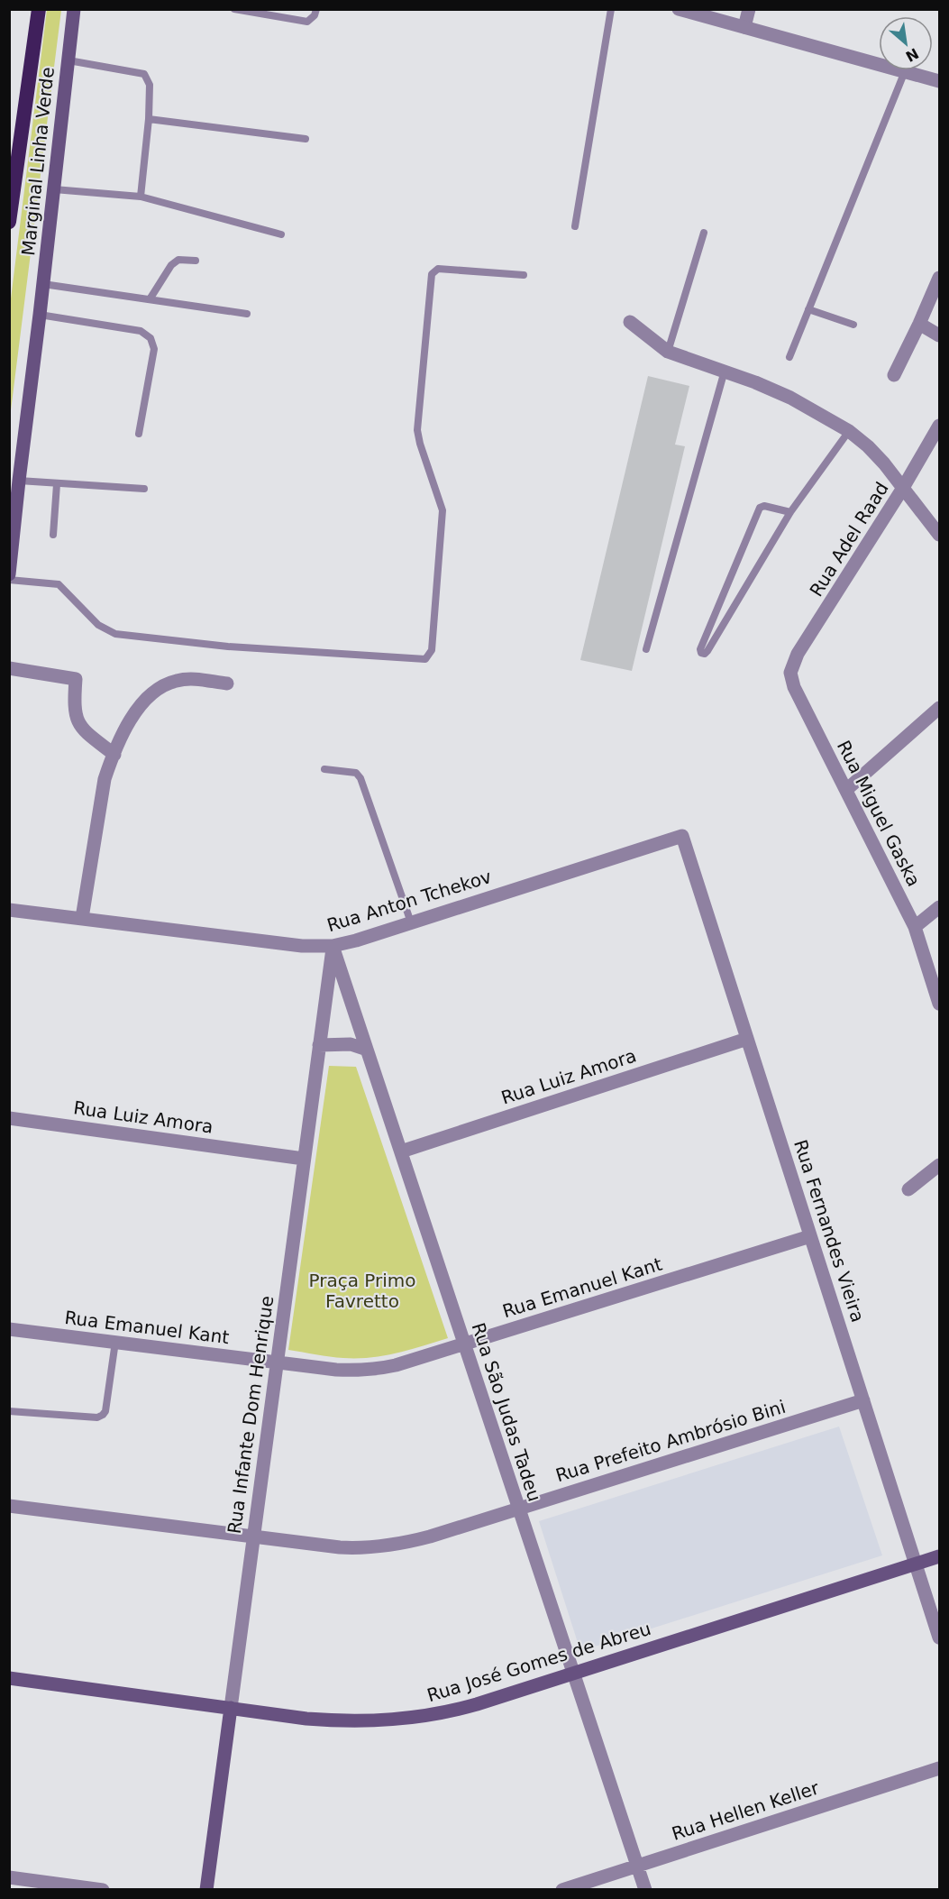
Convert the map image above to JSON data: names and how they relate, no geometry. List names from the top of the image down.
{
  "streets": {
    "main road": ["Marginal Linha Verde", "Rua Infante Dom Henrique", "Rua José Gomes de Abreu"],
    "street": [
      "Rua Adel Raad",
      "Rua Miguel Gaska",
      "Rua Anton Tchekov",
      "Rua Luiz Amora",
      "Rua Fernandes Vieira",
      "Rua Emanuel Kant",
      "Rua São Judas Tadeu",
      "Rua Prefeito Ambrósio Bini",
      "Rua Hellen Keller"
    ]
  },
  "crossings": [
    ["Rua Adel Raad", "Rua Miguel Gaska"],
    ["Rua Anton Tchekov", "Rua Fernandes Vieira"],
    ["Rua Anton Tchekov", "Rua São Judas Tadeu"],
    ["Rua Anton Tchekov", "Rua Infante Dom Henrique"],
    ["Rua Luiz Amora", "Rua Fernandes Vieira"],
    ["Rua Luiz Amora", "Rua São Judas Tadeu"],
    ["Rua Luiz Amora", "Rua Infante Dom Henrique"],
    ["Rua Fernandes Vieira", "Rua Emanuel Kant"],
    ["Rua Fernandes Vieira", "Rua Prefeito Ambrósio Bini"],
    ["Rua Fernandes Vieira", "Rua José Gomes de Abreu"],
    ["Rua Emanuel Kant", "Rua São Judas Tadeu"],
    ["Rua Emanuel Kant", "Rua Infante Dom Henrique"],
    ["Rua São Judas Tadeu", "Rua Infante Dom Henrique"],
    ["Rua São Judas Tadeu", "Rua Prefeito Ambrósio Bini"],
    ["Rua São Judas Tadeu", "Rua José Gomes de Abreu"],
    ["Rua São Judas Tadeu", "Rua Hellen Keller"],
    ["Rua Infante Dom Henrique", "Rua Prefeito Ambrósio Bini"],
    ["Rua Infante Dom Henrique", "Rua José Gomes de Abreu"]
  ],
  "parks": ["Praça Primo Favretto"],
  "north": "bottom right"
}
